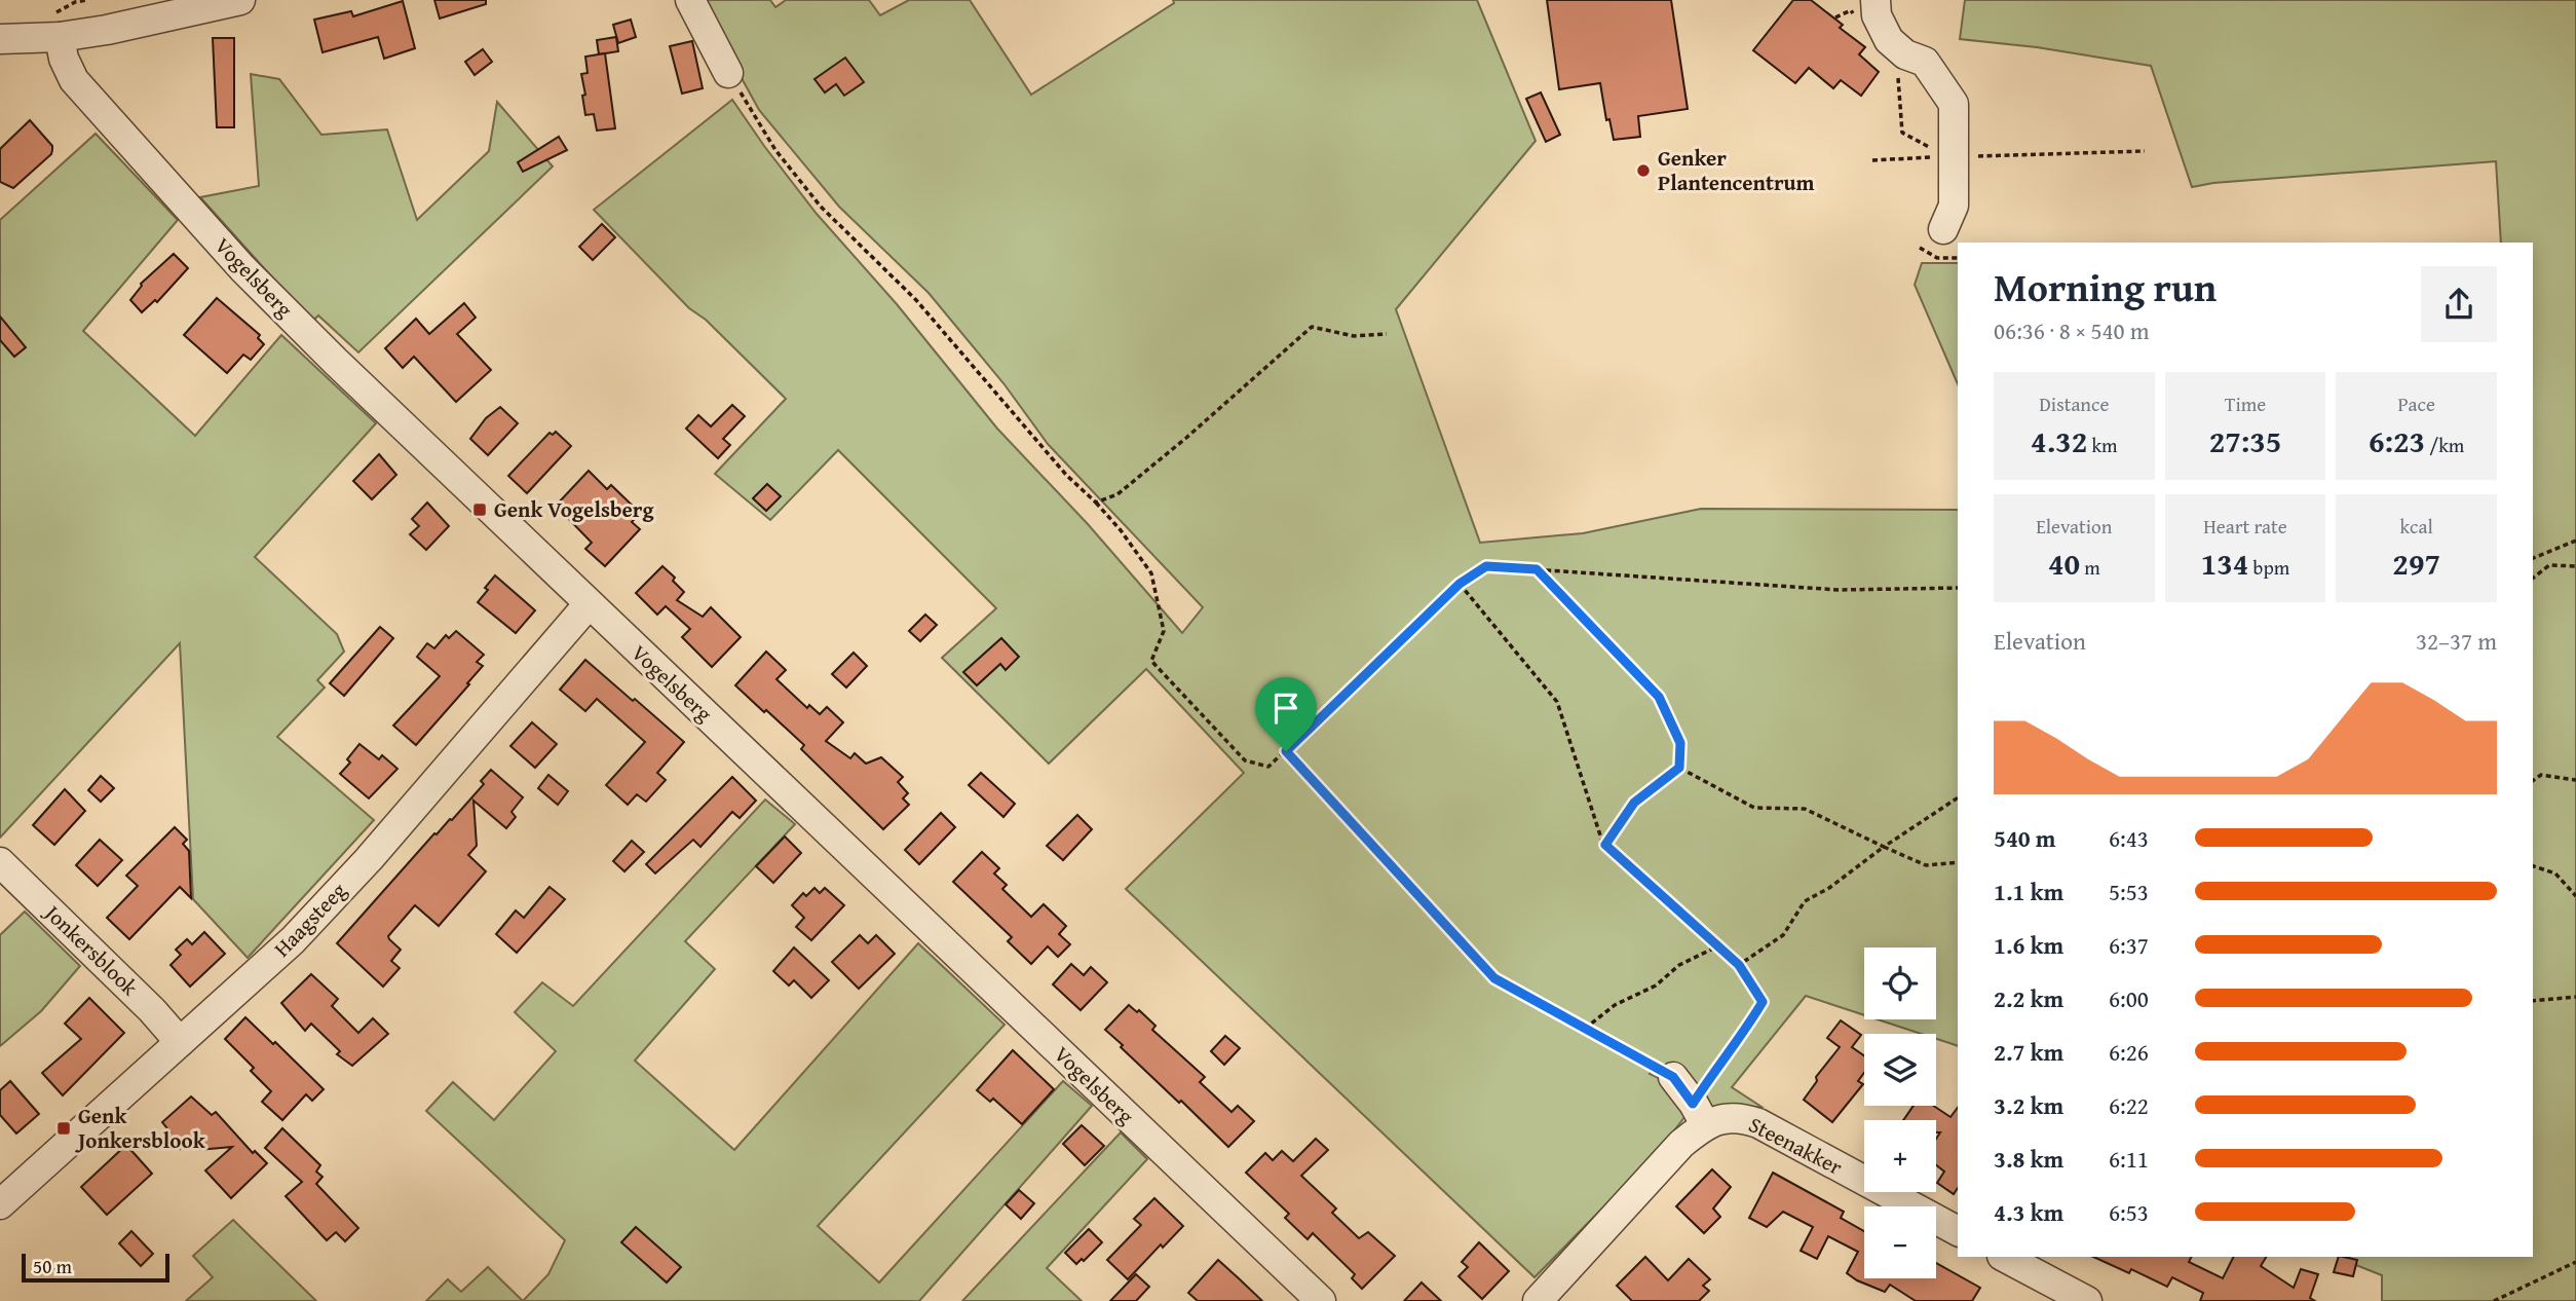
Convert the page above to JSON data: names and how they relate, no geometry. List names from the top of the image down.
{
  "streets": {
    "street": [
      "Vogelsberg",
      "Haagsteeg",
      "Jonkersblook",
      "Steenakker"
    ]
  },
  "crossings": [
    ["Vogelsberg", "Haagsteeg"],
    ["Haagsteeg", "Jonkersblook"]
  ],
  "places": {
    "other": ["Genker Plantencentrum"],
    "transit": ["Genk Vogelsberg", "Genk Jonkersblook"]
  },
  "scale_bar": "50 m",
  "page": {
    "heading": ["Morning run", "06:36 · 8 × 540 m"],
    "stats": [
      ["Distance", "4.32 km"],
      ["Time", "27:35"],
      ["Pace", "6:23 /km"],
      ["Elevation", "40 m"],
      ["Heart rate", "134 bpm"],
      ["kcal", "297"]
    ],
    "chart": ["Elevation", "32–37 m"],
    "list": [
      {
        "name": "540 m",
        "note": "6:43"
      },
      {
        "name": "1.1 km",
        "note": "5:53"
      },
      {
        "name": "1.6 km",
        "note": "6:37"
      },
      {
        "name": "2.2 km",
        "note": "6:00"
      },
      {
        "name": "2.7 km",
        "note": "6:26"
      },
      {
        "name": "3.2 km",
        "note": "6:22"
      },
      {
        "name": "3.8 km",
        "note": "6:11"
      },
      {
        "name": "4.3 km",
        "note": "6:53"
      }
    ],
    "map_buttons": ["+", "−"],
    "scale": "50 m"
  }
}
